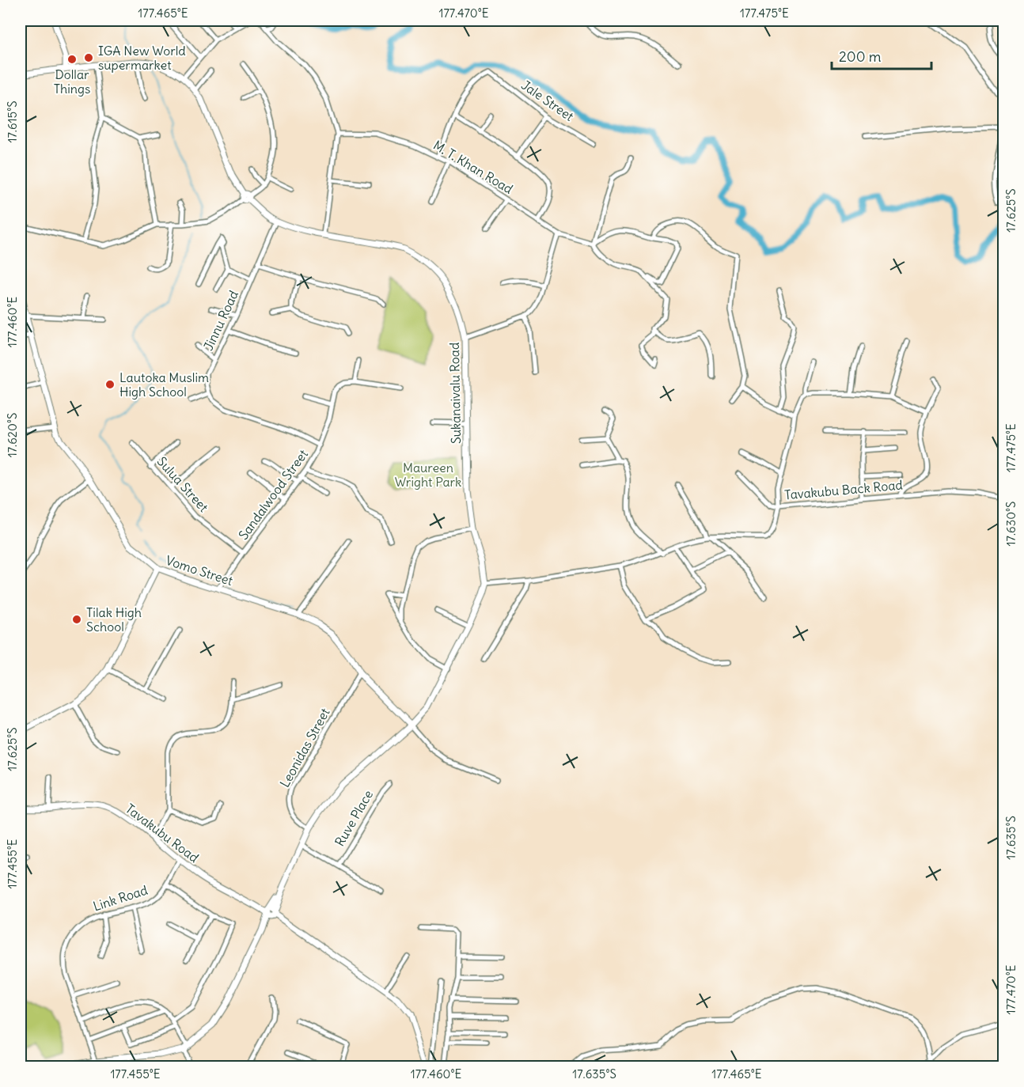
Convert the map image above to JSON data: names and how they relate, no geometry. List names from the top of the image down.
{
  "streets": {
    "main road": ["Sukanaivalu Road", "Vomo Street", "Tavakubu Road"],
    "street": [
      "Jale Street",
      "M. T. Khan Road",
      "Jinnu Road",
      "Sulua Street",
      "Tavakubu Back Road",
      "Sandalwood Street",
      "Leonidas Street",
      "Ruve Place",
      "Link Road"
    ]
  },
  "crossings": [
    ["Jinnu Road", "Sukanaivalu Road"],
    ["Sukanaivalu Road", "Tavakubu Back Road"],
    ["Sukanaivalu Road", "Vomo Street"],
    ["Sukanaivalu Road", "Leonidas Street"],
    ["Sukanaivalu Road", "Tavakubu Road"],
    ["Sukanaivalu Road", "Link Road"],
    ["Sulua Street", "Sandalwood Street"],
    ["Sandalwood Street", "Vomo Street"],
    ["Vomo Street", "Leonidas Street"],
    ["Tavakubu Road", "Link Road"]
  ],
  "parks": ["Maureen Wright Park"],
  "places": [
    "IGA New World supermarket",
    "Dollar Things",
    "Lautoka Muslim High School",
    "Tilak High School"
  ],
  "scale_bar": "200 m",
  "coordinates": [
    "177.465°E",
    "177.470°E",
    "177.475°E",
    "17.615°S",
    "17.625°S",
    "177.460°E",
    "17.620°S",
    "17.630°S",
    "17.635°S",
    "177.455°E"
  ]
}
